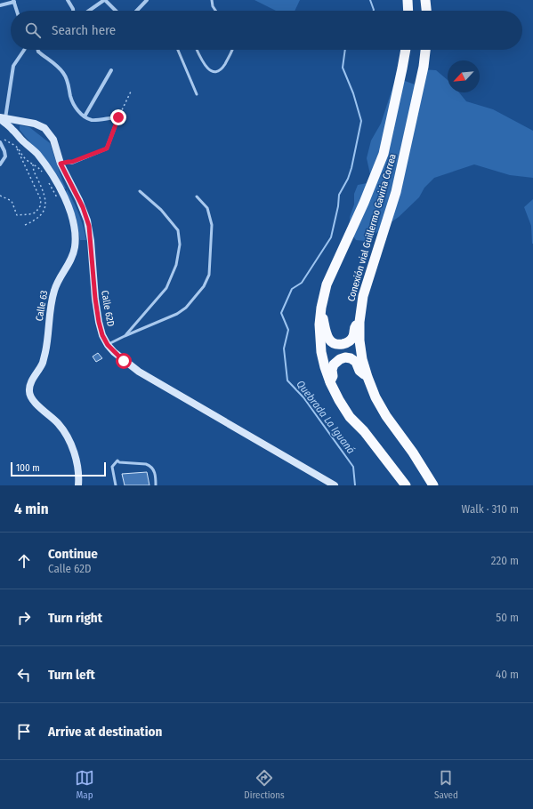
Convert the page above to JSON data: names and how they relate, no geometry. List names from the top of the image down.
{
  "streets": {
    "highway": ["Conexión vial Guillermo Gaviria Correa"],
    "main road": ["Calle 63", "Calle 62D"]
  },
  "crossings": [
    ["Calle 63", "Calle 62D"]
  ],
  "water": ["Quebrada La Iguaná"],
  "scale_bar": "100 m",
  "north": "bottom left",
  "page": {
    "search": "Search here",
    "scale": "100 m",
    "heading": ["4 min", "Walk · 310 m"],
    "list": [
      ["Continue", "Calle 62D", "220 m"],
      ["Turn right", "50 m"],
      ["Turn left", "40 m"],
      "Arrive at destination"
    ],
    "nav": ["Map", "Directions", "Saved"]
  }
}
